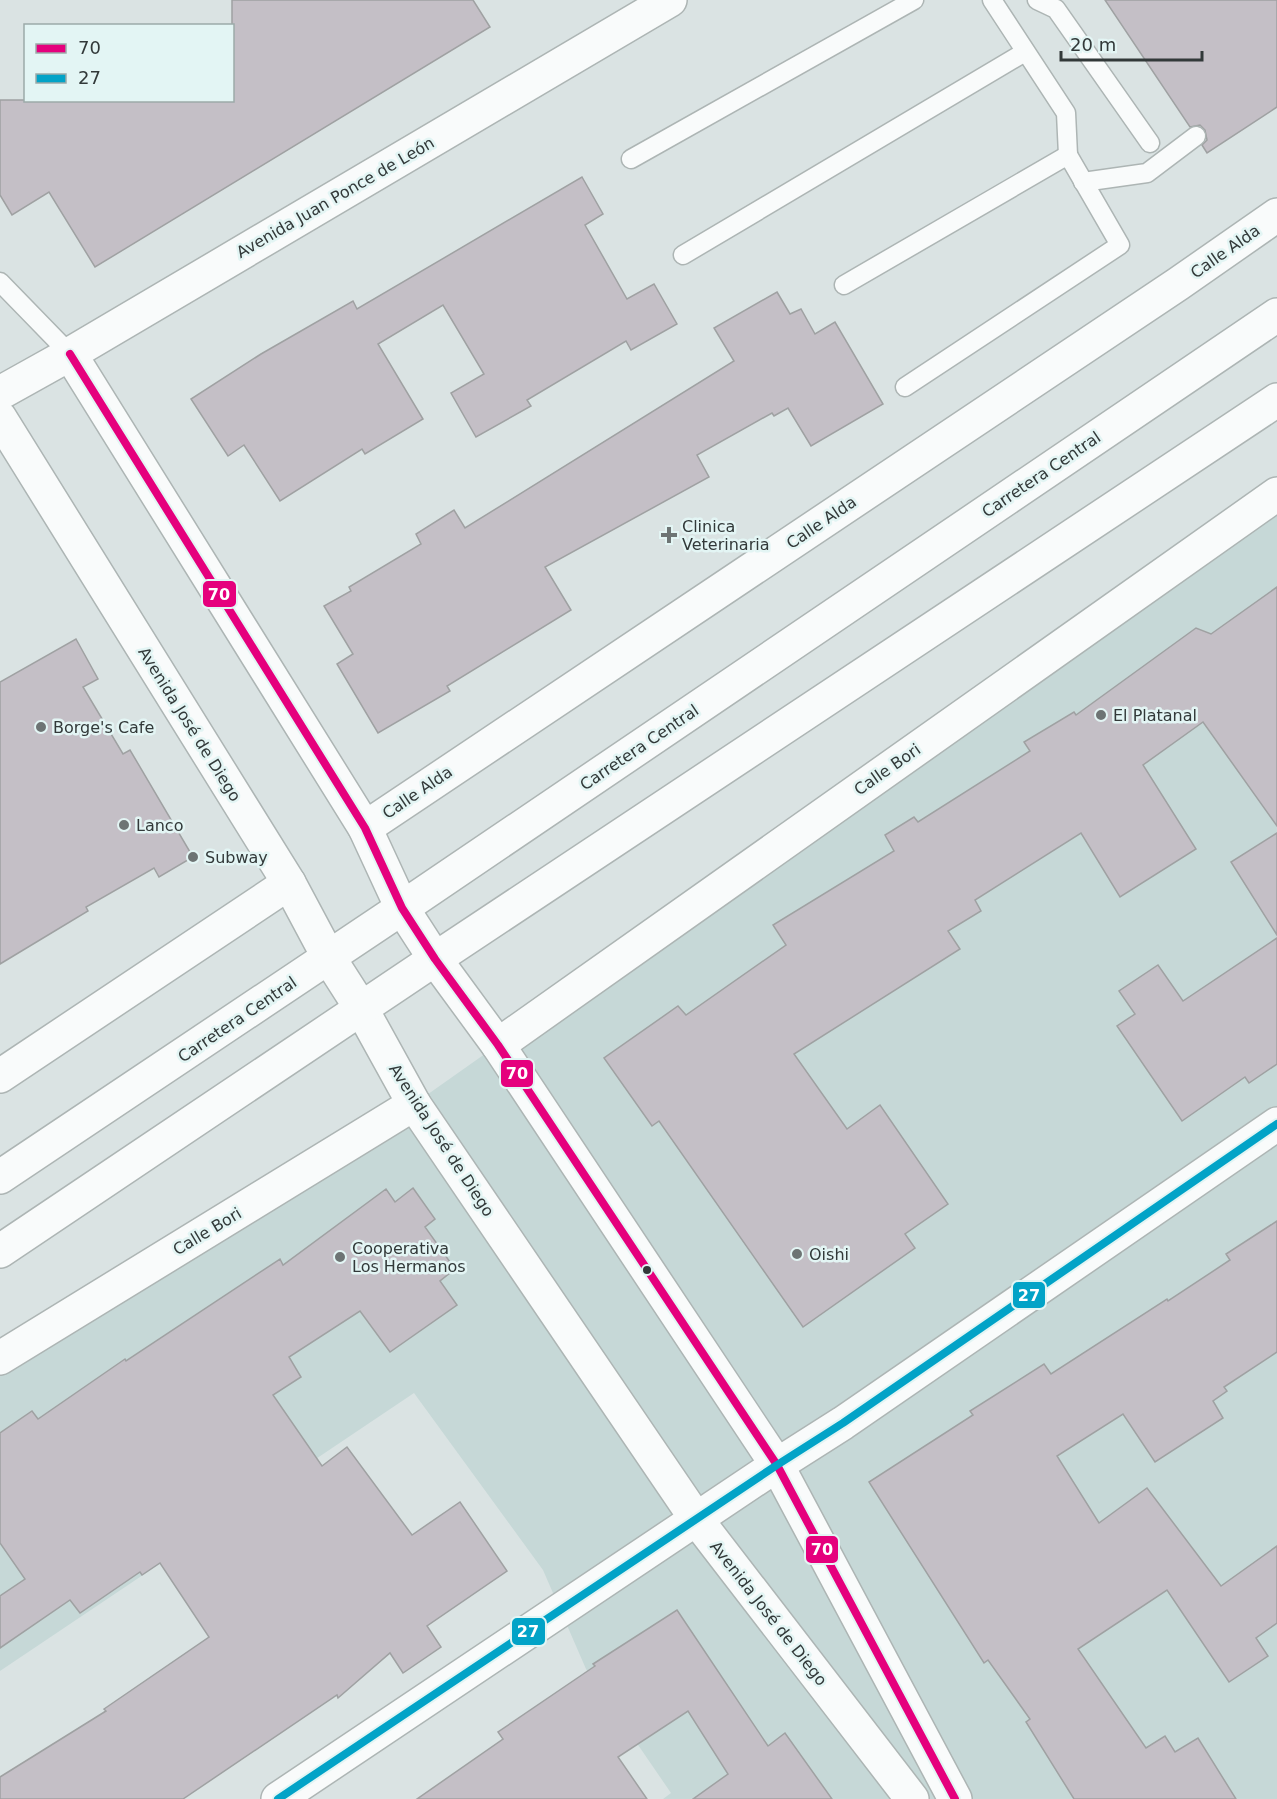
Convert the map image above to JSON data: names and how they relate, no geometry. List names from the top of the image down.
{
  "streets": {
    "main road": [
      "Avenida Juan Ponce de León",
      "Calle Alda",
      "Carretera Central",
      "Avenida José de Diego",
      "Calle Bori"
    ]
  },
  "crossings": [
    ["Carretera Central", "Avenida José de Diego"],
    ["Avenida José de Diego", "Calle Bori"]
  ],
  "places": {
    "health": ["Clinica Veterinaria"],
    "other": [
      "El Platanal",
      "Borge's Cafe",
      "Lanco",
      "Subway",
      "Oishi",
      "Cooperativa Los Hermanos"
    ]
  },
  "lines": ["transit line 70", "transit line 27"],
  "legend": ["70", "27"],
  "scale_bar": "20 m"
}
